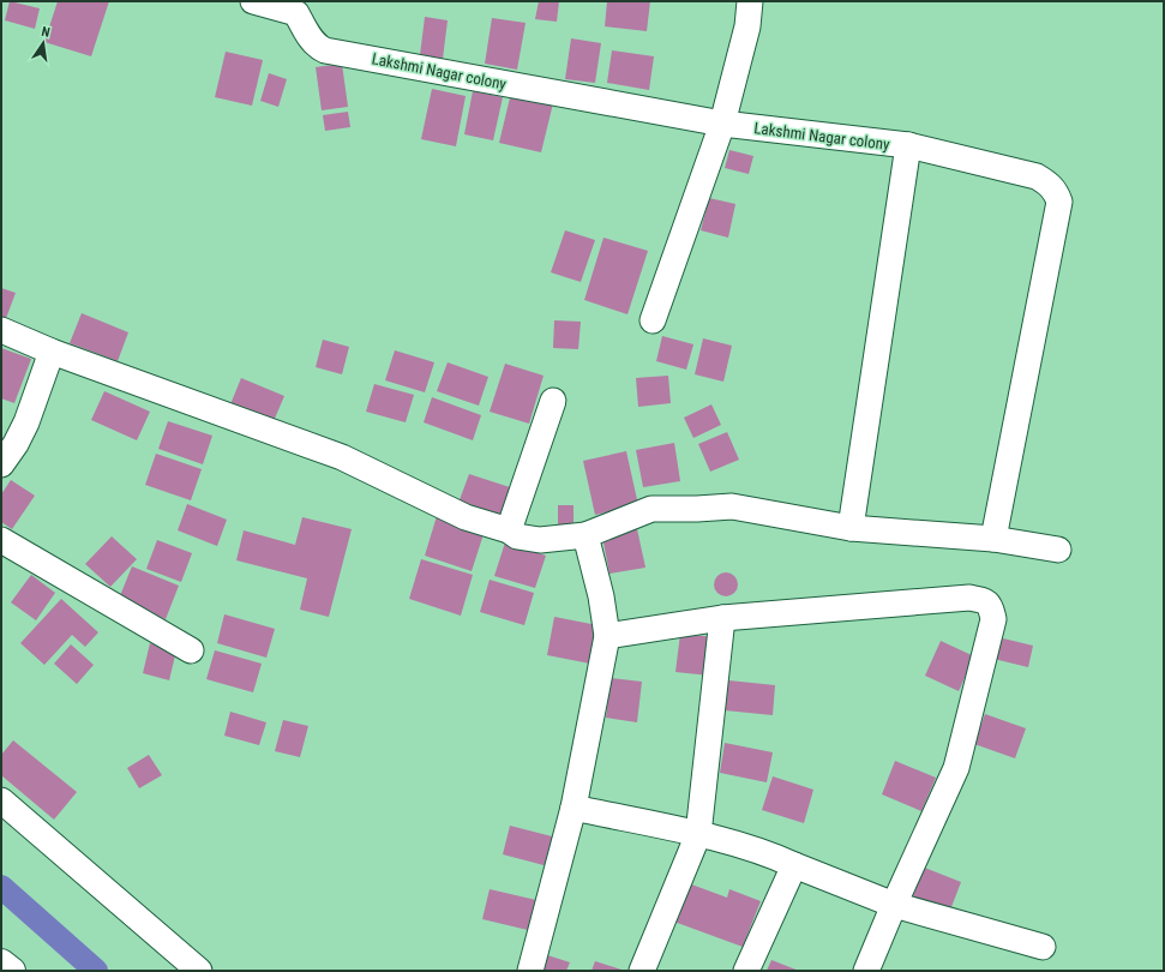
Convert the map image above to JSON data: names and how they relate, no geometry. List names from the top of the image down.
{
  "streets": {
    "street": ["Lakshmi Nagar colony"]
  },
  "north": "top"
}
